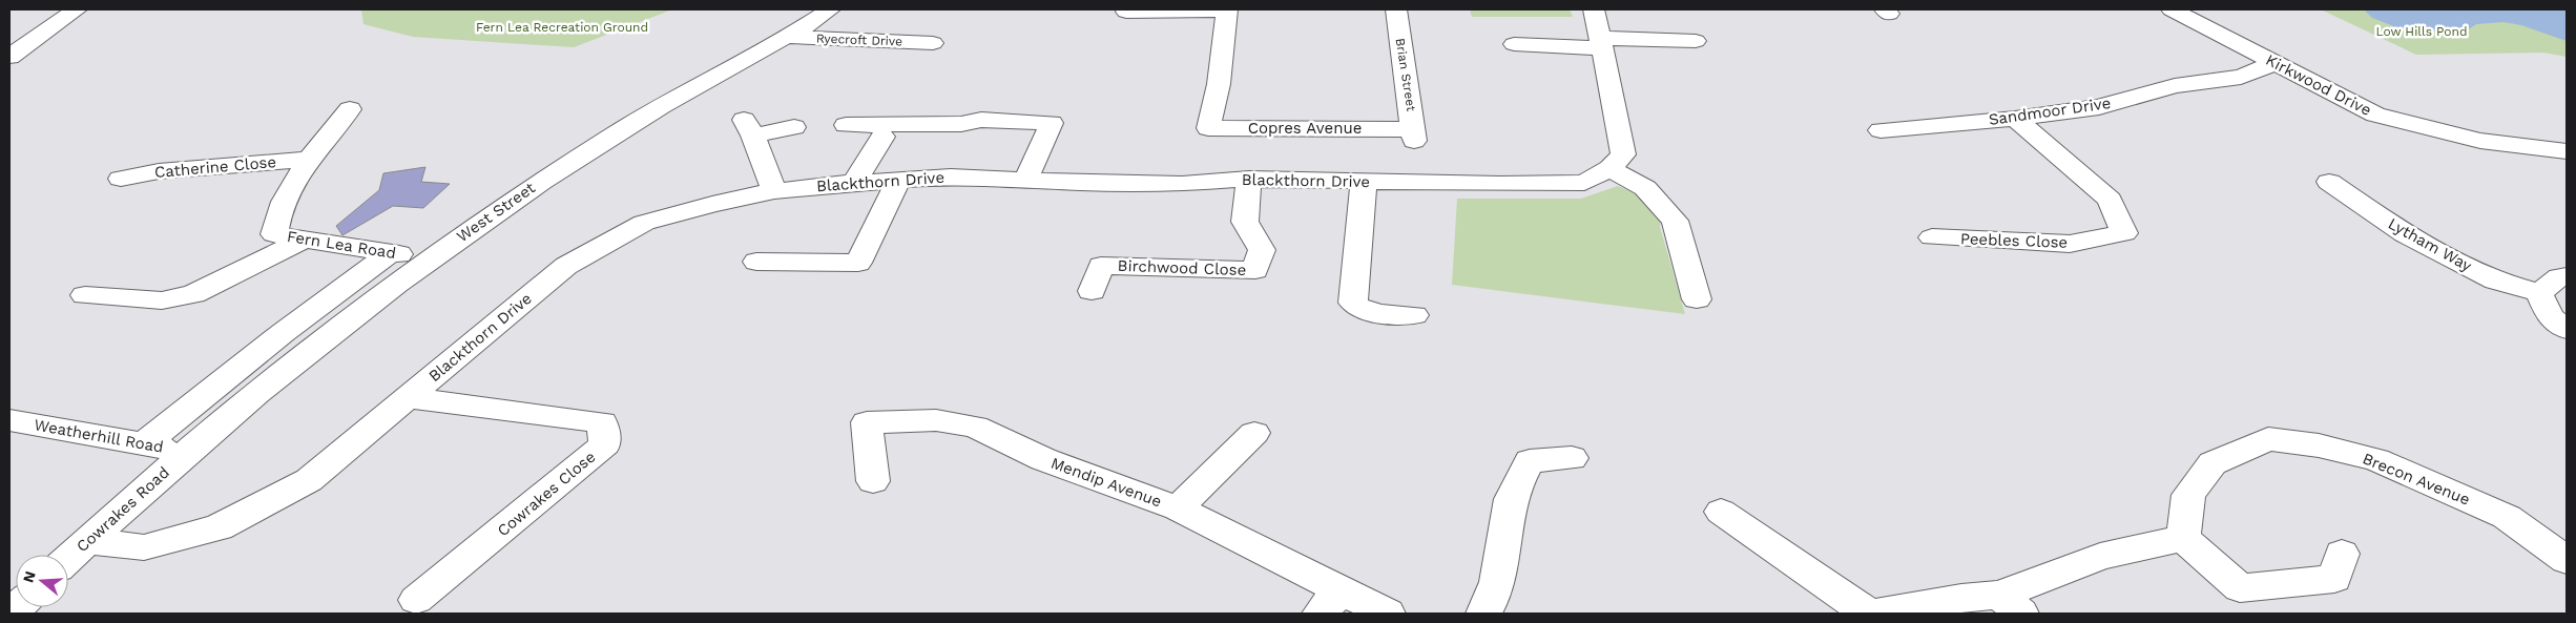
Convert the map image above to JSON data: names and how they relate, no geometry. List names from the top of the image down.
{
  "streets": {
    "street": [
      "Ryecroft Drive",
      "Brian Street",
      "Kirkwood Drive",
      "Sandmoor Drive",
      "Copres Avenue",
      "Catherine Close",
      "Blackthorn Drive",
      "West Street",
      "Peebles Close",
      "Fern Lea Road",
      "Lytham Way",
      "Birchwood Close",
      "Weatherhill Road",
      "Brecon Avenue",
      "Mendip Avenue",
      "Cowrakes Close",
      "Cowrakes Road"
    ]
  },
  "crossings": [
    ["Ryecroft Drive", "West Street"],
    ["Brian Street", "Copres Avenue"],
    ["Kirkwood Drive", "Sandmoor Drive"],
    ["Sandmoor Drive", "Peebles Close"],
    ["Catherine Close", "Fern Lea Road"],
    ["Blackthorn Drive", "Birchwood Close"],
    ["Blackthorn Drive", "Cowrakes Close"],
    ["Blackthorn Drive", "Cowrakes Road"],
    ["West Street", "Fern Lea Road"],
    ["West Street", "Weatherhill Road"],
    ["West Street", "Cowrakes Road"],
    ["Weatherhill Road", "Cowrakes Road"]
  ],
  "parks": ["Fern Lea Recreation Ground", "Low Hills Pond"],
  "north": "left"
}
